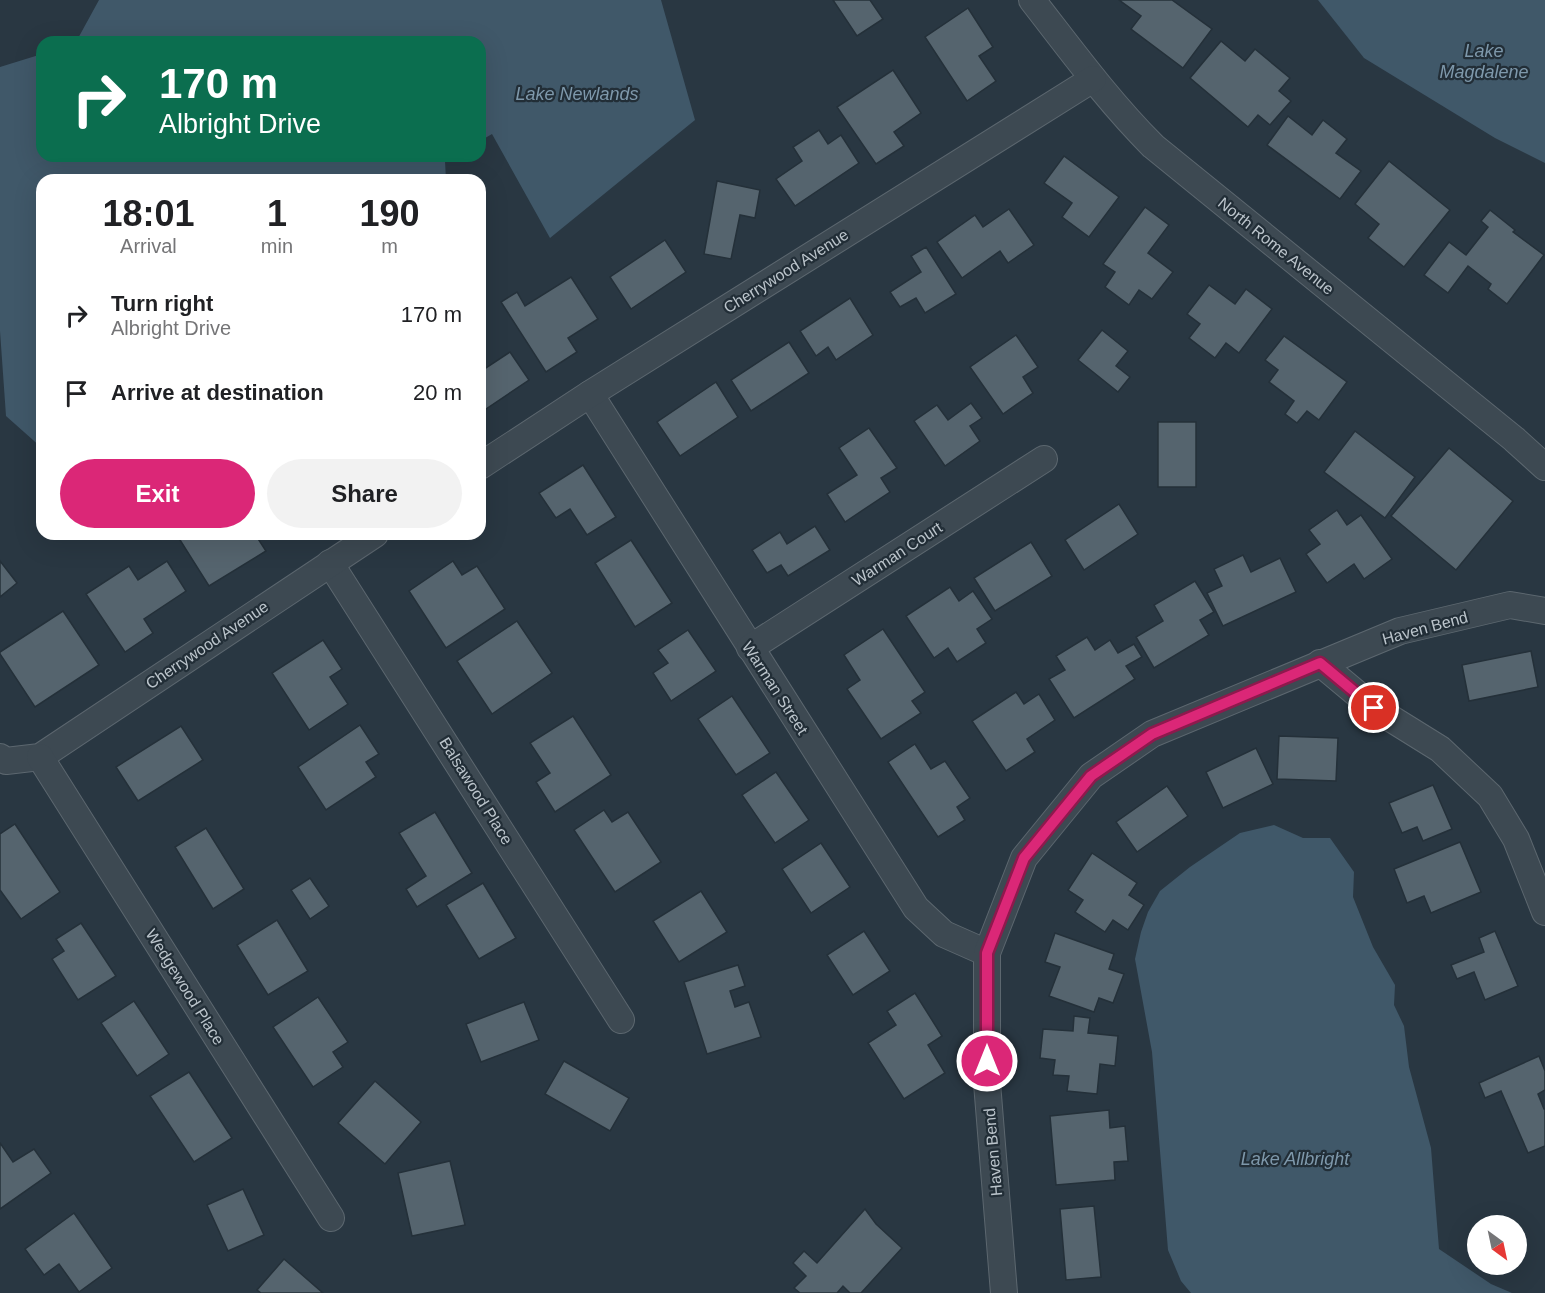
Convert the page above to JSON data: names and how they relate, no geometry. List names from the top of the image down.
{
  "streets": {
    "street": [
      "North Rome Avenue",
      "Cherrywood Avenue",
      "Warman Court",
      "Haven Bend",
      "Warman Street",
      "Balsawood Place",
      "Wedgewood Place"
    ]
  },
  "crossings": [
    ["North Rome Avenue", "Cherrywood Avenue"],
    ["Cherrywood Avenue", "Warman Street"],
    ["Cherrywood Avenue", "Balsawood Place"],
    ["Cherrywood Avenue", "Wedgewood Place"],
    ["Warman Court", "Warman Street"],
    ["Haven Bend", "Warman Street"]
  ],
  "water": ["Lake Magdalene", "Lake Newlands", "Lake Allbright"],
  "north": "bottom right",
  "page": {
    "turn": ["170 m", "Albright Drive"],
    "eta": [
      "18:01",
      "Arrival",
      "1",
      "min",
      "190",
      "m"
    ],
    "list": [
      {
        "name": "Turn right",
        "note": "Albright Drive",
        "value": "170 m"
      },
      {
        "name": "Arrive at destination",
        "value": "20 m"
      }
    ],
    "buttons": ["Exit", "Share"]
  }
}
